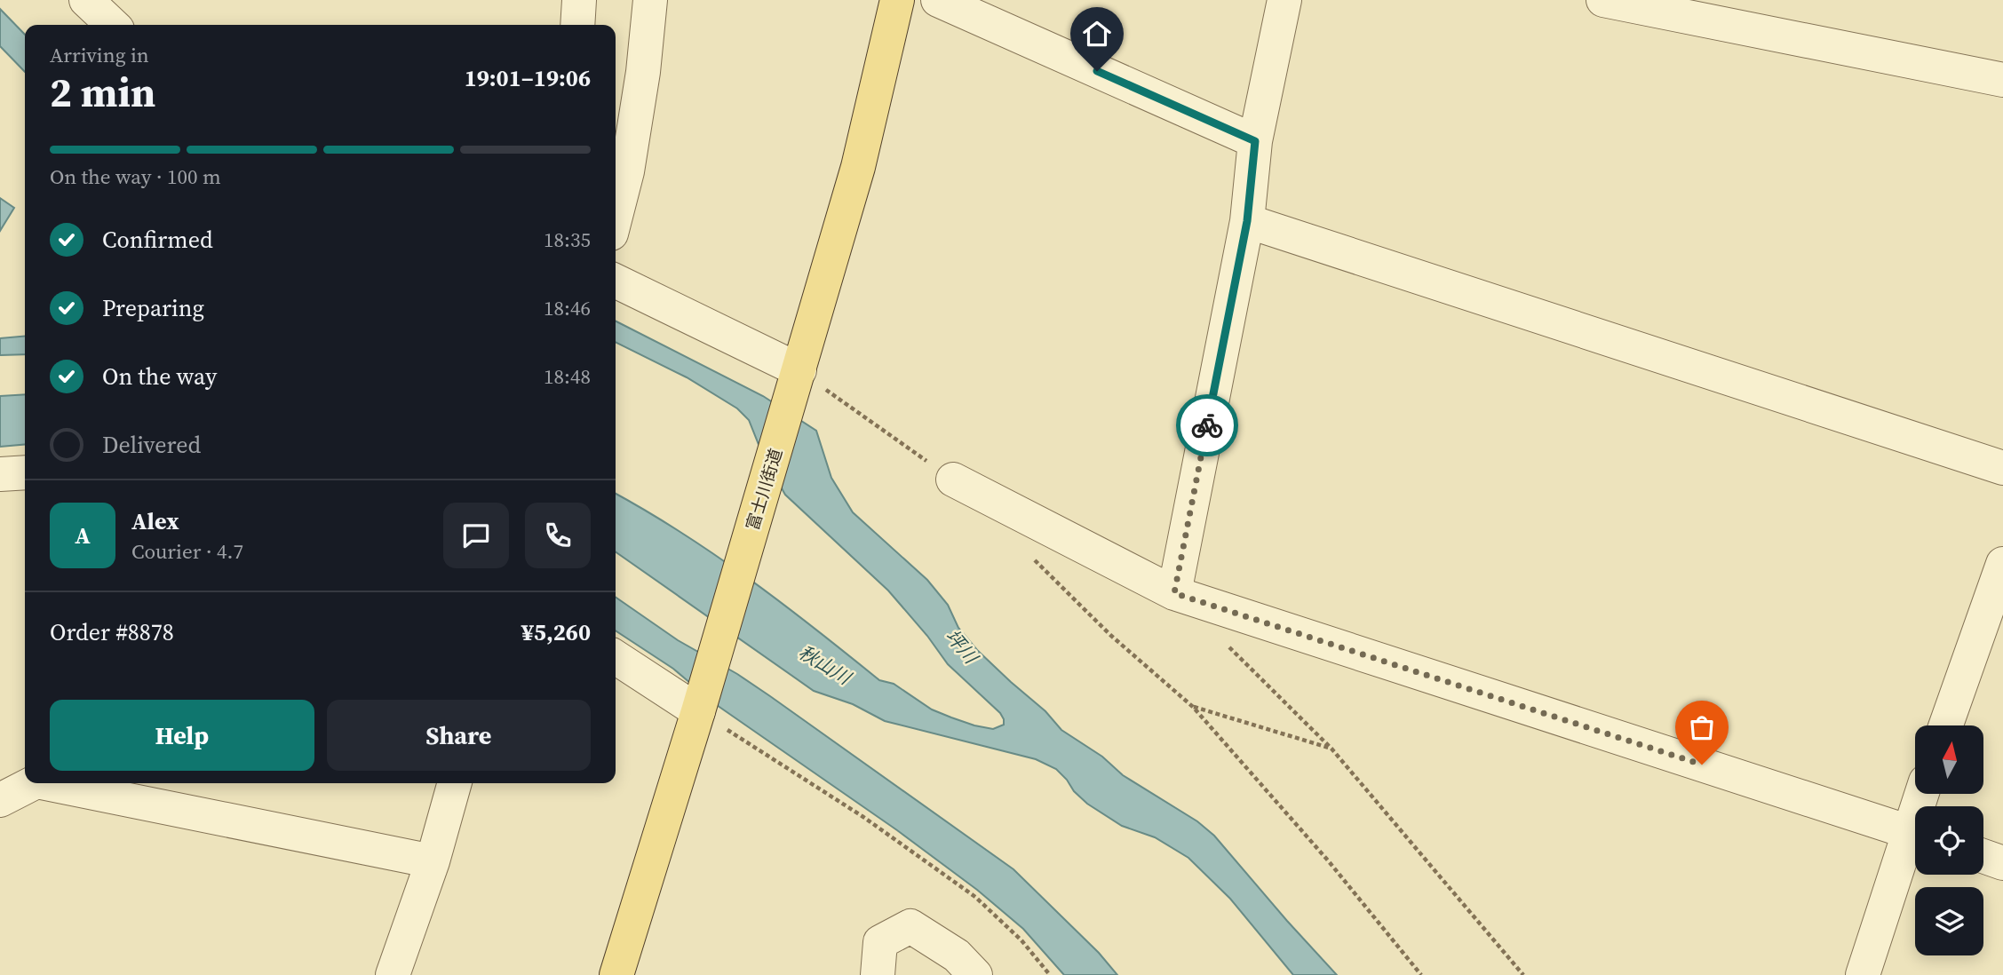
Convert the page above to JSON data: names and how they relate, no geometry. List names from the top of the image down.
{
  "streets": {
    "main road": ["富士川街道"]
  },
  "water": ["坪川", "秋山川"],
  "north": "top",
  "page": {
    "heading": ["2 min", "Arriving in", "19:01–19:06"],
    "panel": [
      "Alex",
      "Courier · 4.7",
      "Order #8878",
      "¥5,260"
    ],
    "bar": "On the way · 100 m",
    "list": [
      ["Confirmed", "18:35"],
      ["Preparing", "18:46"],
      ["On the way", "18:48"],
      "Delivered"
    ],
    "round": "A",
    "buttons": ["Help", "Share"]
  }
}
